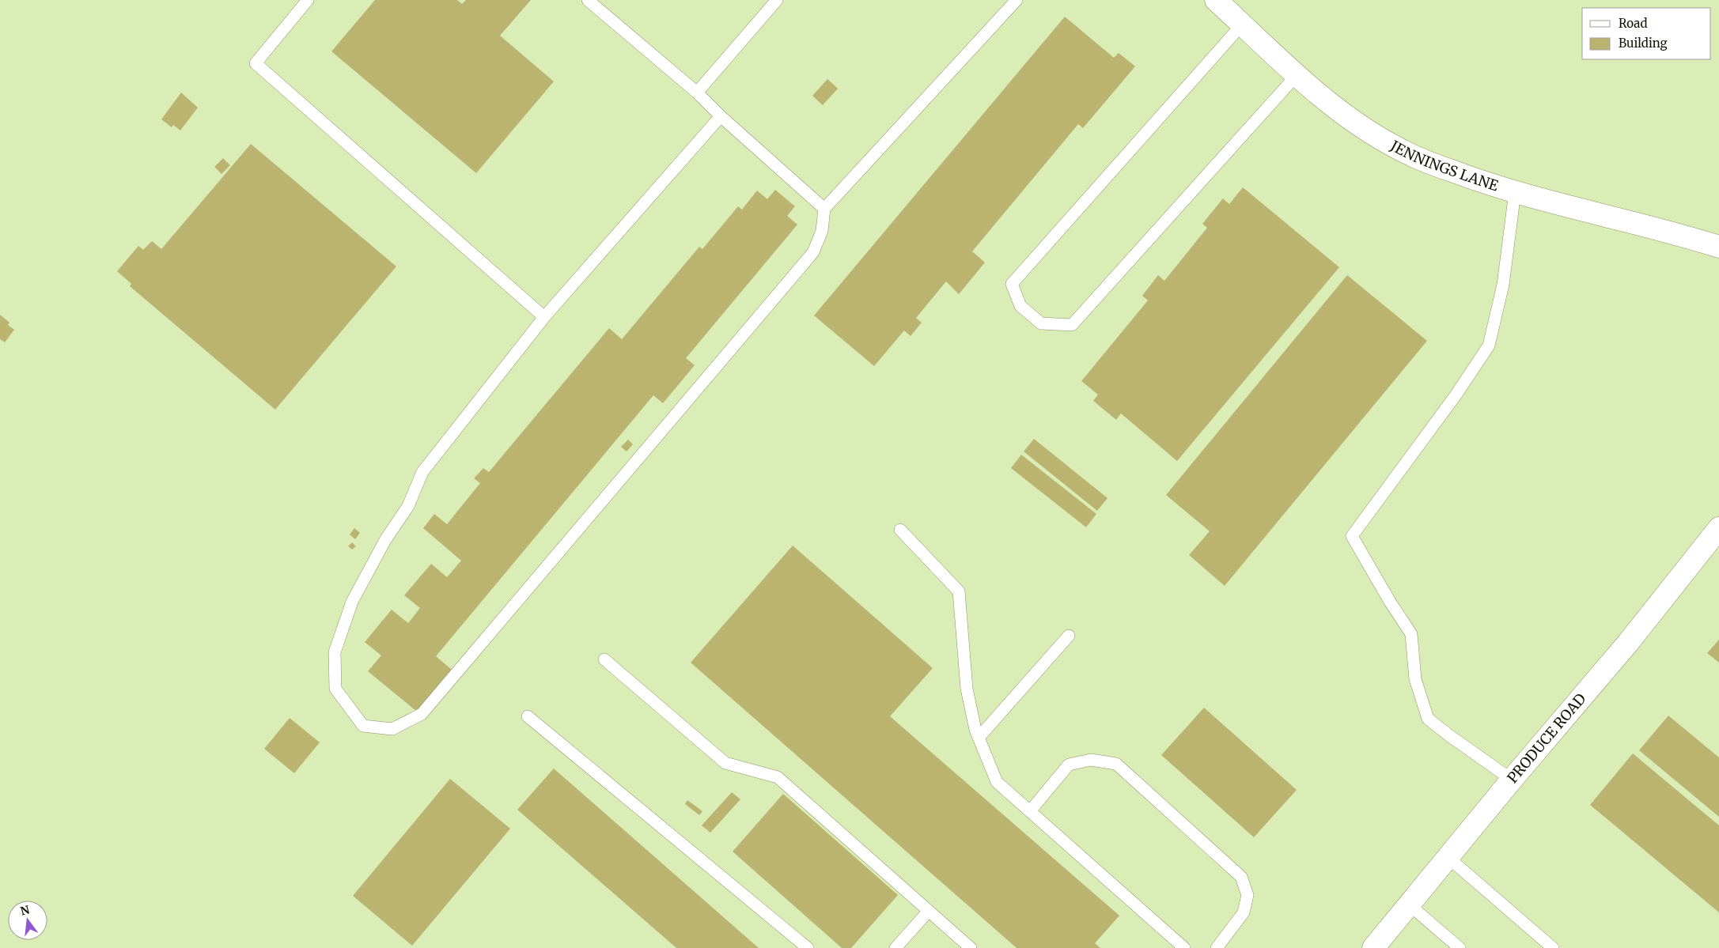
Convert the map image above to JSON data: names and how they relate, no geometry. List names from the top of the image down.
{
  "streets": {
    "street": ["JENNINGS LANE", "PRODUCE ROAD"]
  },
  "legend": ["Road", "Building"],
  "north": "top"
}
